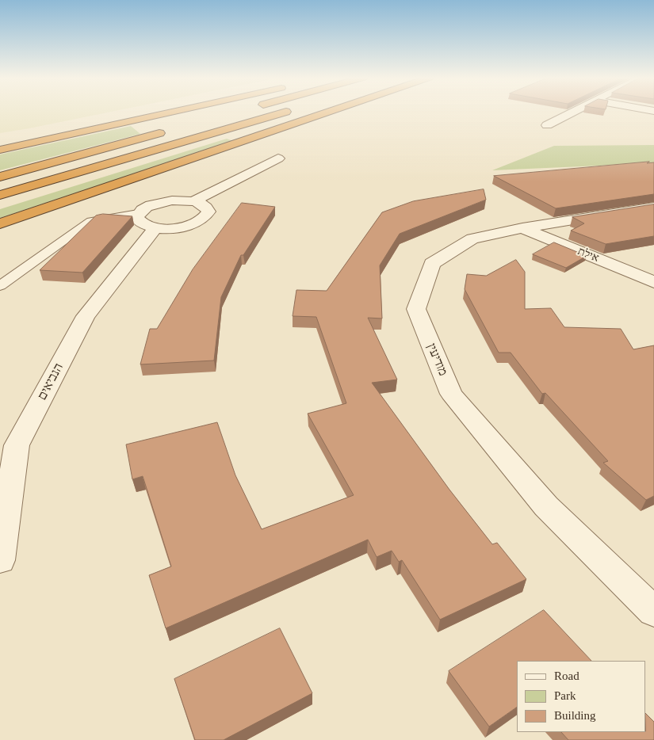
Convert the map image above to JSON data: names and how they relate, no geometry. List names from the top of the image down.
{
  "streets": {
    "street": ["אילת", "מודיעין", "הנביאים"]
  },
  "crossings": [
    ["אילת", "מודיעין"]
  ],
  "legend": ["Road", "Park", "Building"]
}
